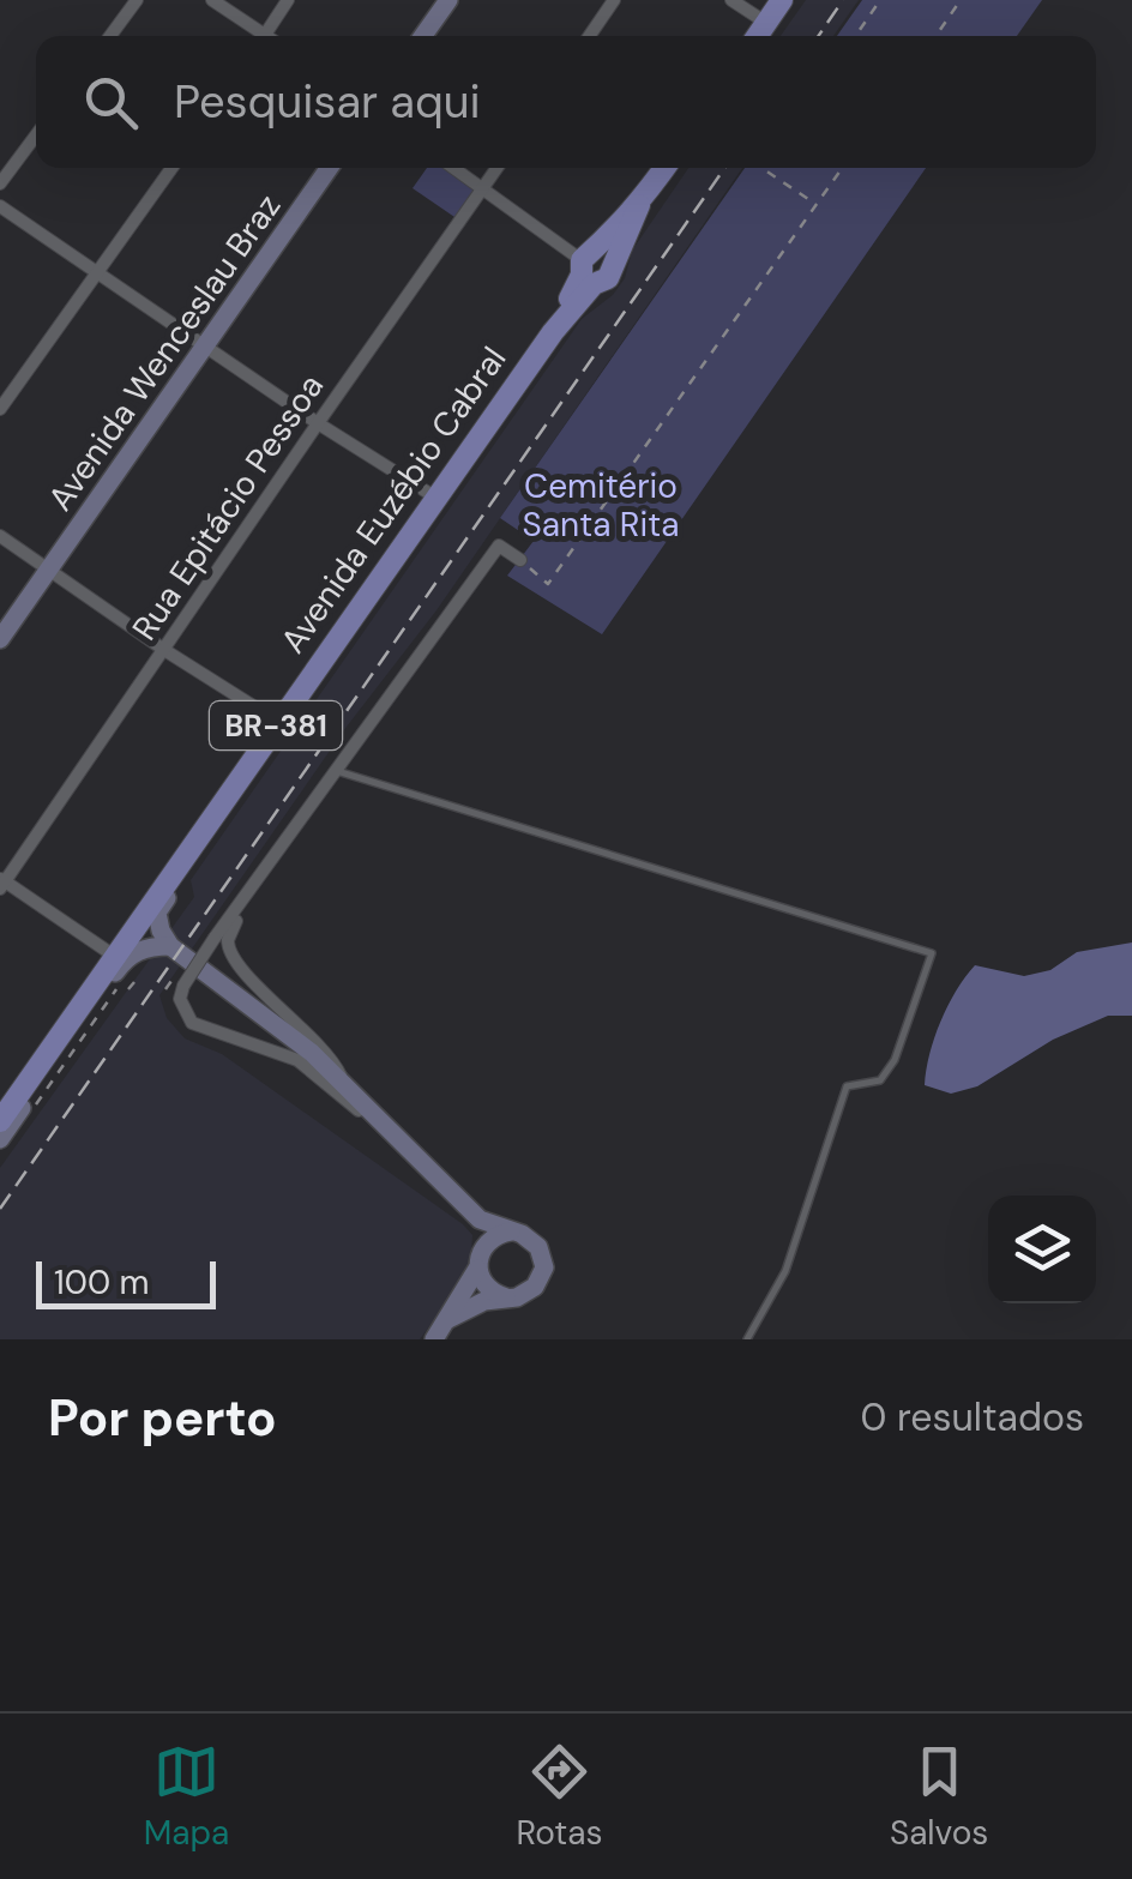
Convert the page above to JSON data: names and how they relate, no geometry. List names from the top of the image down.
{
  "streets": {
    "main road": ["Avenida Euzébio Cabral", "BR-381"],
    "street": ["Avenida Wenceslau Braz", "Rua Epitácio Pessoa"]
  },
  "parks": ["Cemitério Santa Rita"],
  "scale_bar": "100 m",
  "page": {
    "search": "Pesquisar aqui",
    "scale": "100 m",
    "heading": ["Por perto", "0 resultados"],
    "nav": ["Mapa", "Rotas", "Salvos"]
  }
}
